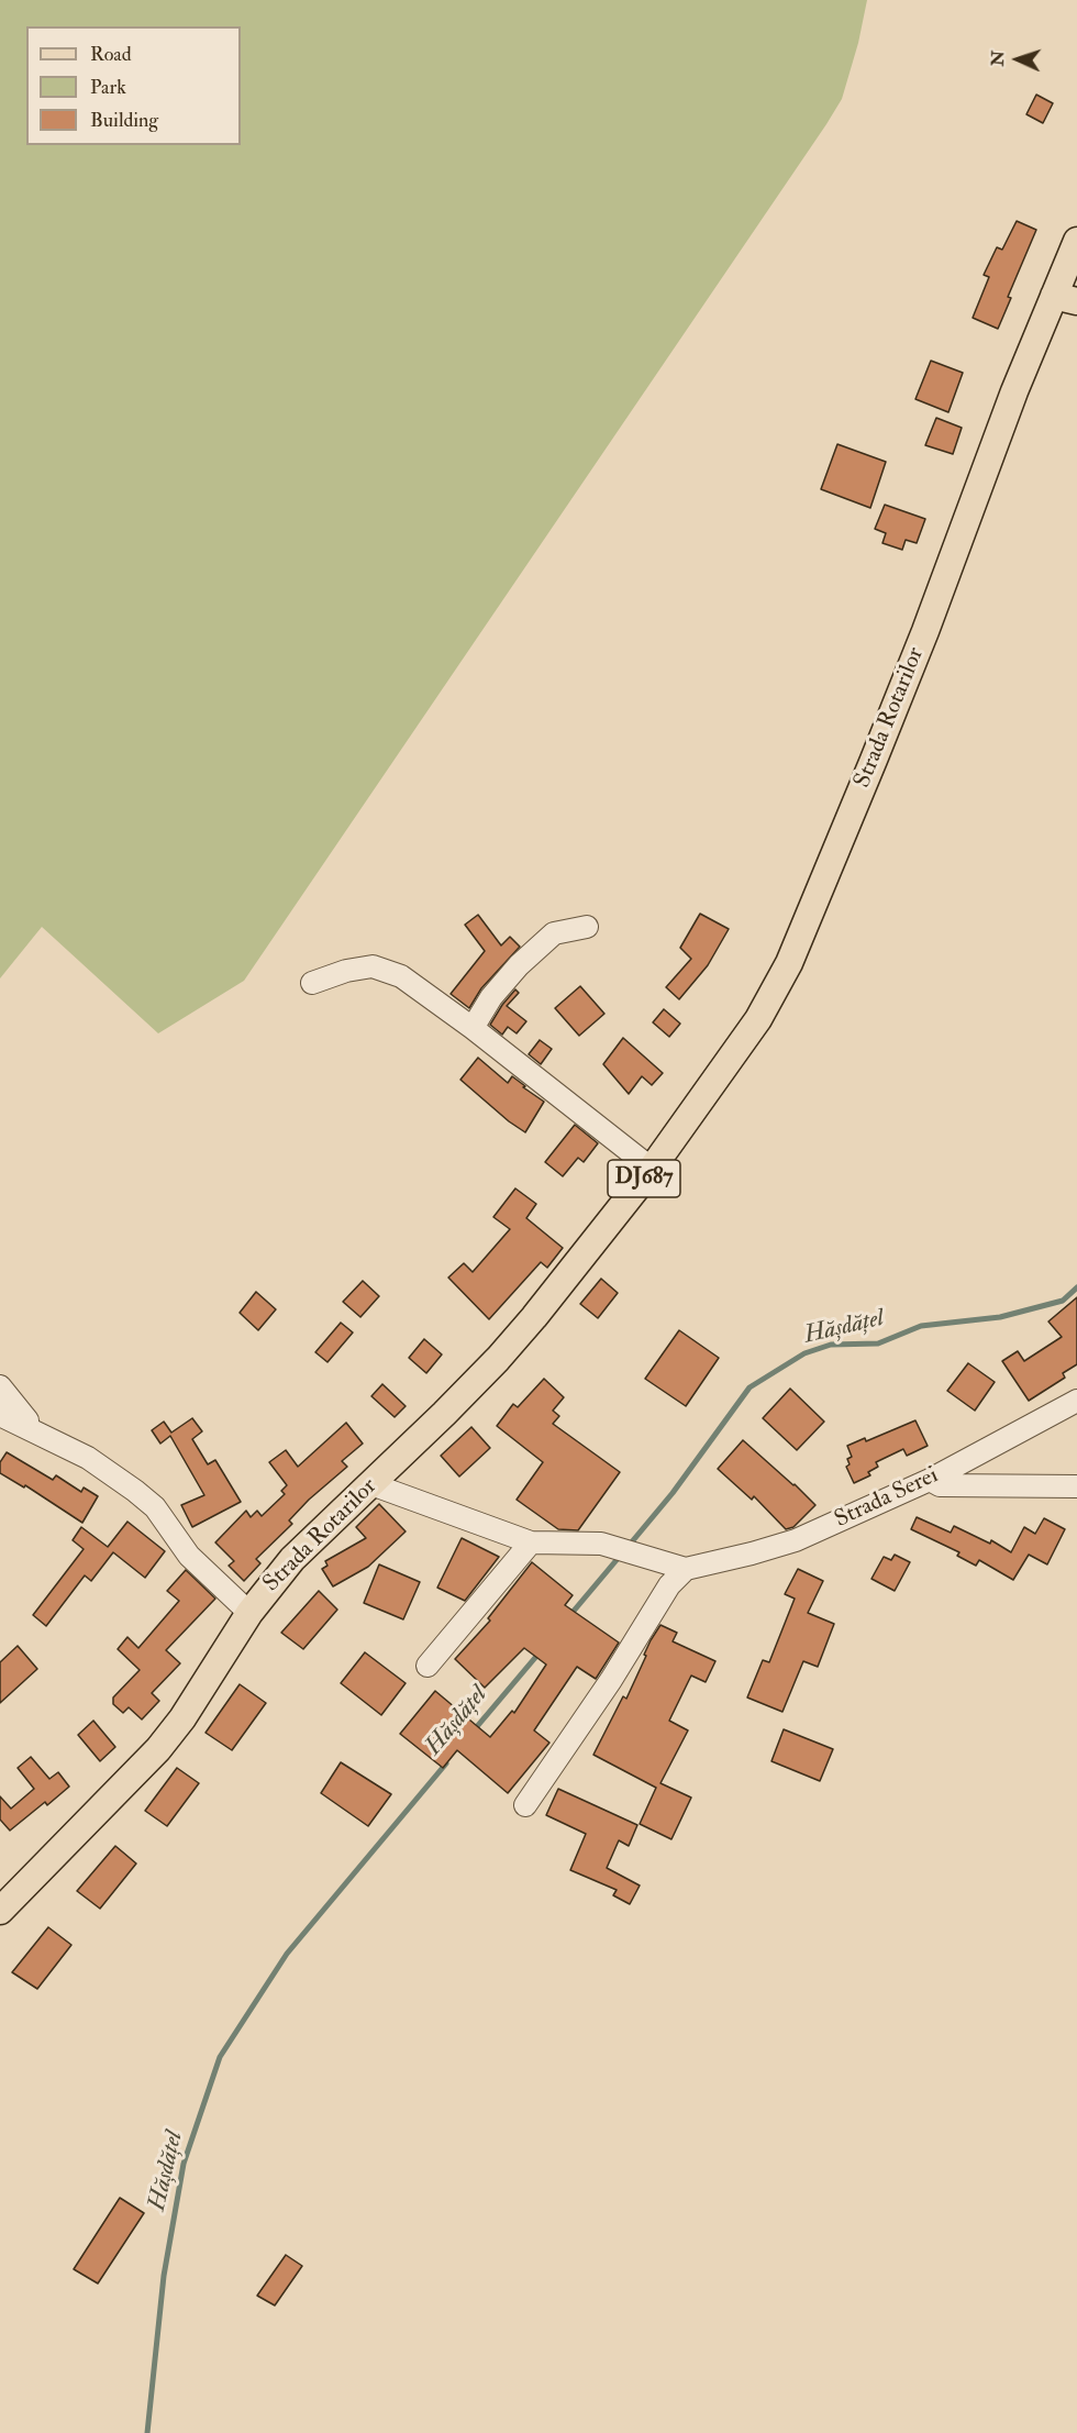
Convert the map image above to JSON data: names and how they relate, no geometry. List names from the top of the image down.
{
  "streets": {
    "main road": ["Strada Rotarilor", "DJ687"],
    "street": ["Strada Serei"]
  },
  "water": ["Hășdățel"],
  "legend": ["Road", "Park", "Building"],
  "north": "left"
}
